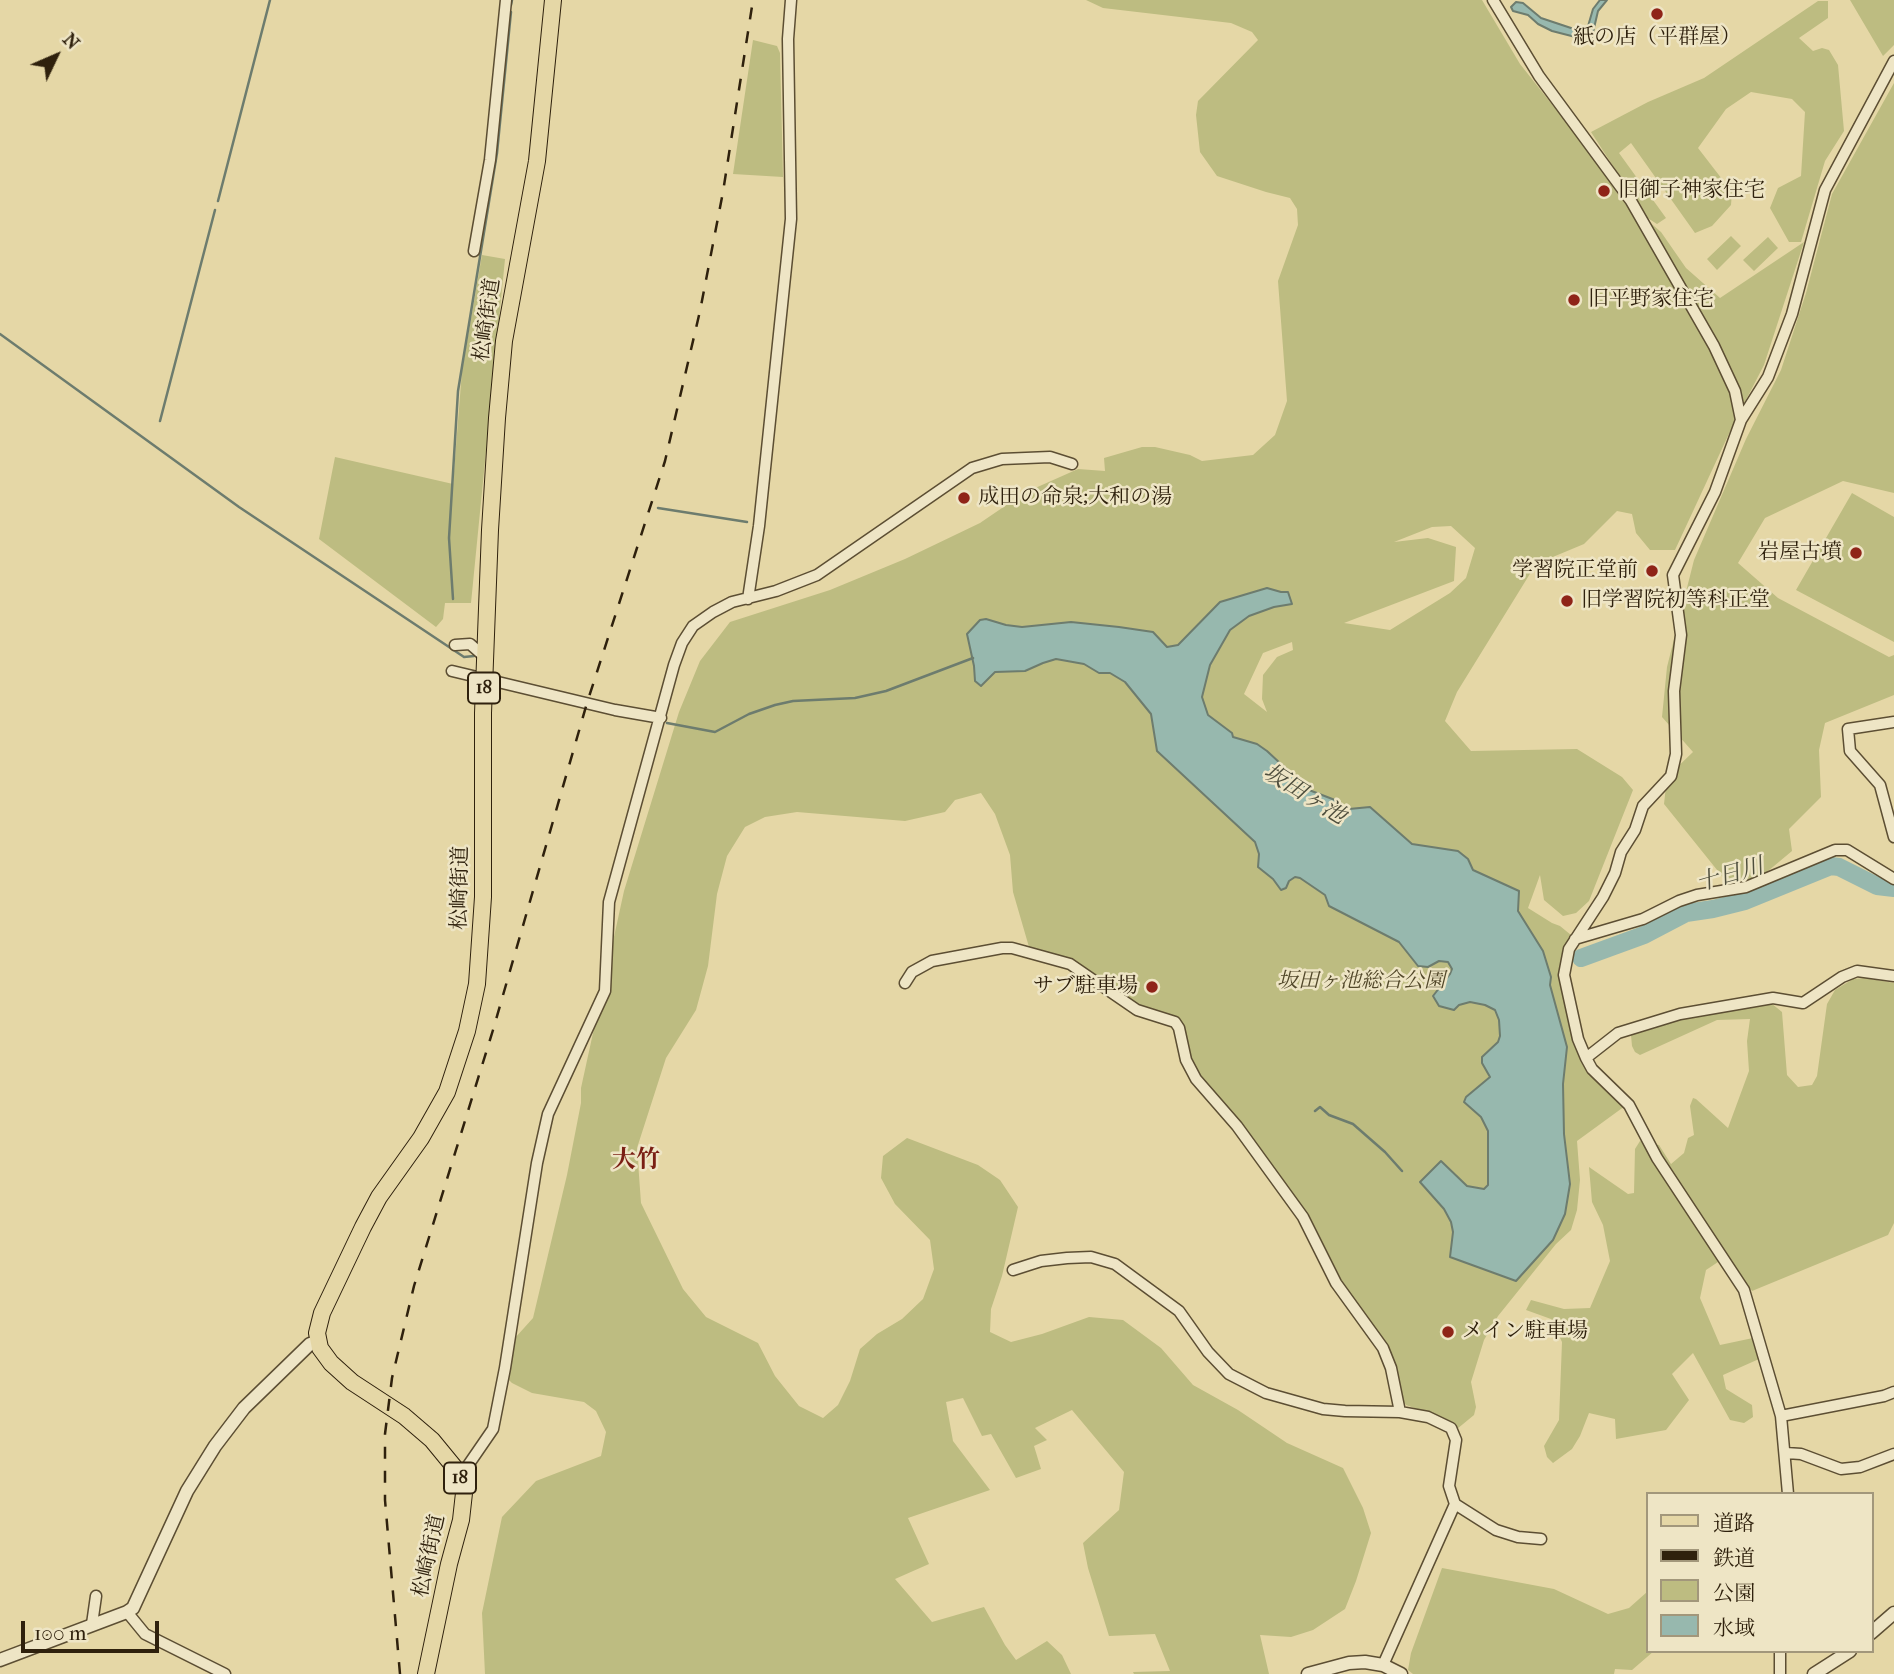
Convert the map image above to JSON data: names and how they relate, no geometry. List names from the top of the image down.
{
  "streets": {
    "main road": ["松崎街道", "18"]
  },
  "crossings": [
    ["松崎街道", "18"]
  ],
  "districts": ["大竹"],
  "water": ["坂田ヶ池", "十日川"],
  "parks": ["坂田ヶ池総合公園"],
  "places": [
    "紙の店（平群屋）",
    "旧御子神家住宅",
    "旧平野家住宅",
    "成田の命泉;大和の湯",
    "岩屋古墳",
    "学習院正堂前",
    "旧学習院初等科正堂",
    "サブ駐車場",
    "メイン駐車場"
  ],
  "legend": [
    "道路",
    "鉄道",
    "公園",
    "水域"
  ],
  "scale_bar": "100 m",
  "north": "top right"
}
